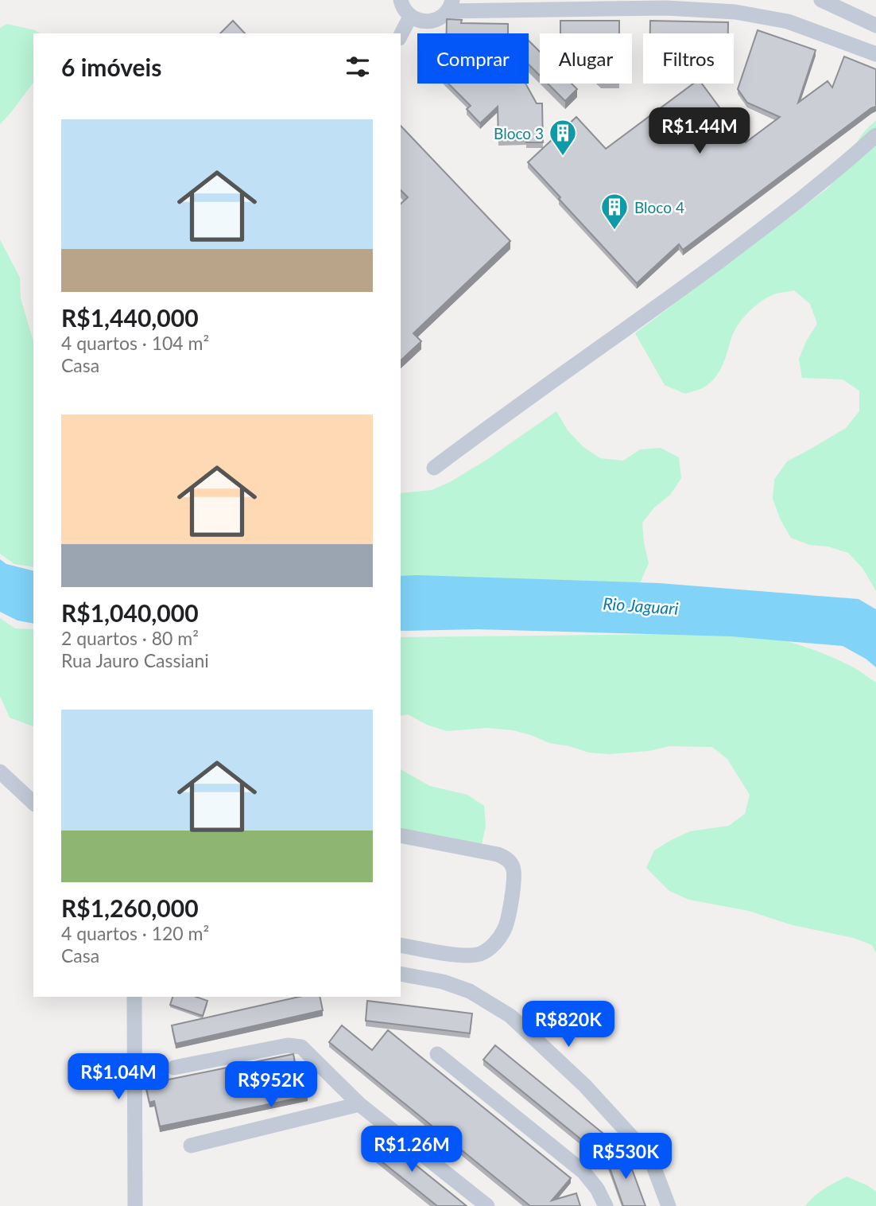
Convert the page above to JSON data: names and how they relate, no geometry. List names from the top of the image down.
{
  "water": ["Rio Jaguari"],
  "places": {
    "building": ["Bloco 3", "Bloco 4"]
  },
  "page": {
    "chip": ["Comprar", "Alugar", "Filtros"],
    "heading": "6 imóveis",
    "list": [
      {
        "name": "R$1,440,000",
        "note": "4 quartos · 104 m² · Casa"
      },
      {
        "name": "R$1,040,000",
        "note": "2 quartos · 80 m² · Rua Jauro Cassiani"
      },
      {
        "name": "R$1,260,000",
        "note": "4 quartos · 120 m² · Casa"
      }
    ],
    "price": [
      "R$1.44M",
      "R$820K",
      "R$1.04M",
      "R$952K",
      "R$1.26M",
      "R$530K"
    ]
  }
}
